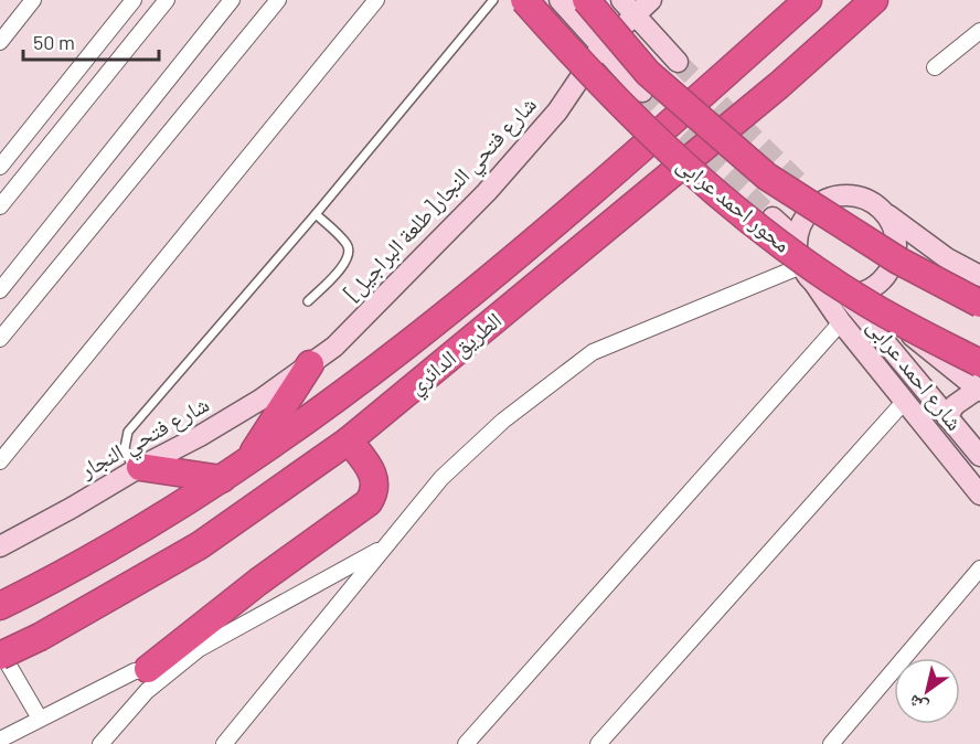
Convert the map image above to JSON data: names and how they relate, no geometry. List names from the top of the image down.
{
  "streets": {
    "highway": ["محور احمد عرابى", "الطريق الدائري"],
    "street": ["شارع فتحي النجار[طلعة البراجيل]", "شارع احمد عرابى", "شارع فتحي النجار"]
  },
  "crossings": [
    ["شارع فتحي النجار[طلعة البراجيل]", "شارع فتحي النجار"]
  ],
  "scale_bar": "50 m",
  "north": "bottom left"
}
